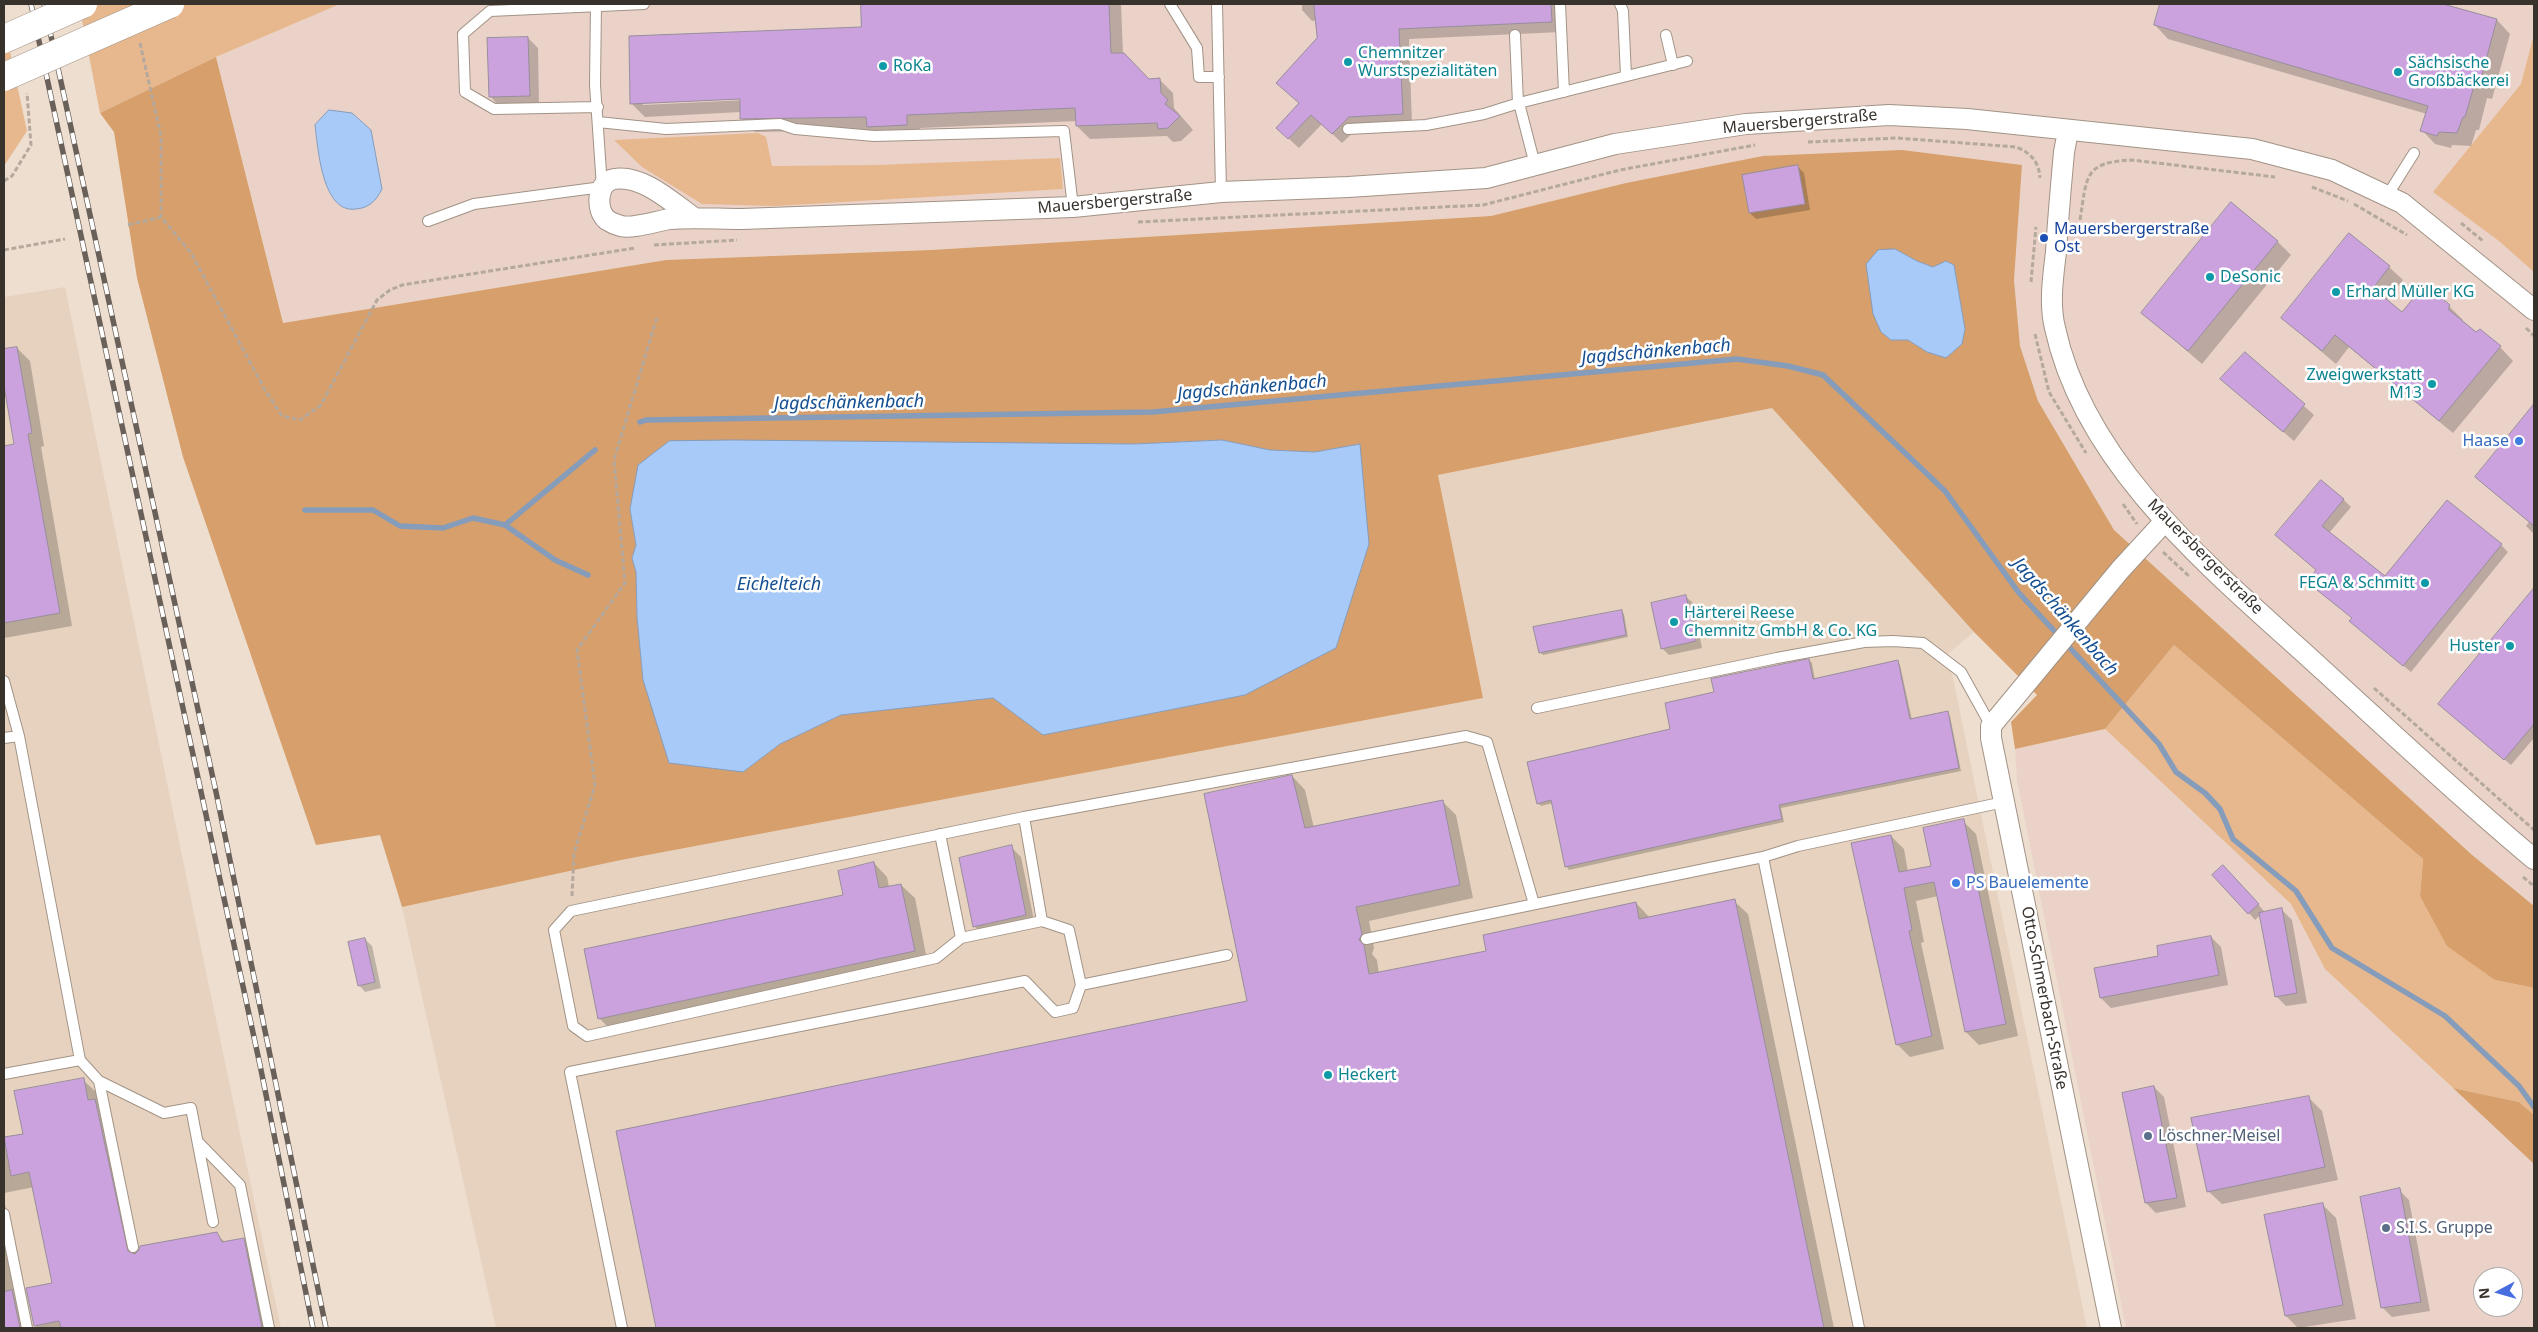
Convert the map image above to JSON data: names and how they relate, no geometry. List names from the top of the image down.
{
  "streets": {
    "street": ["Mauersbergerstraße", "Otto-Schmerbach-Straße"]
  },
  "water": ["Jagdschänkenbach", "Eichelteich"],
  "places": [
    "Chemnitzer Wurstspezialitäten",
    "RoKa",
    "Sächsische Großbäckerei",
    "Mauersbergerstraße Ost",
    "DeSonic",
    "Erhard Müller KG",
    "Zweigwerkstatt M13",
    "Haase",
    "FEGA & Schmitt",
    "Härterei Reese Chemnitz GmbH & Co. KG",
    "Huster",
    "PS Bauelemente",
    "Heckert",
    "Löschner-Meisel",
    "S.I.S. Gruppe"
  ],
  "north": "left"
}
